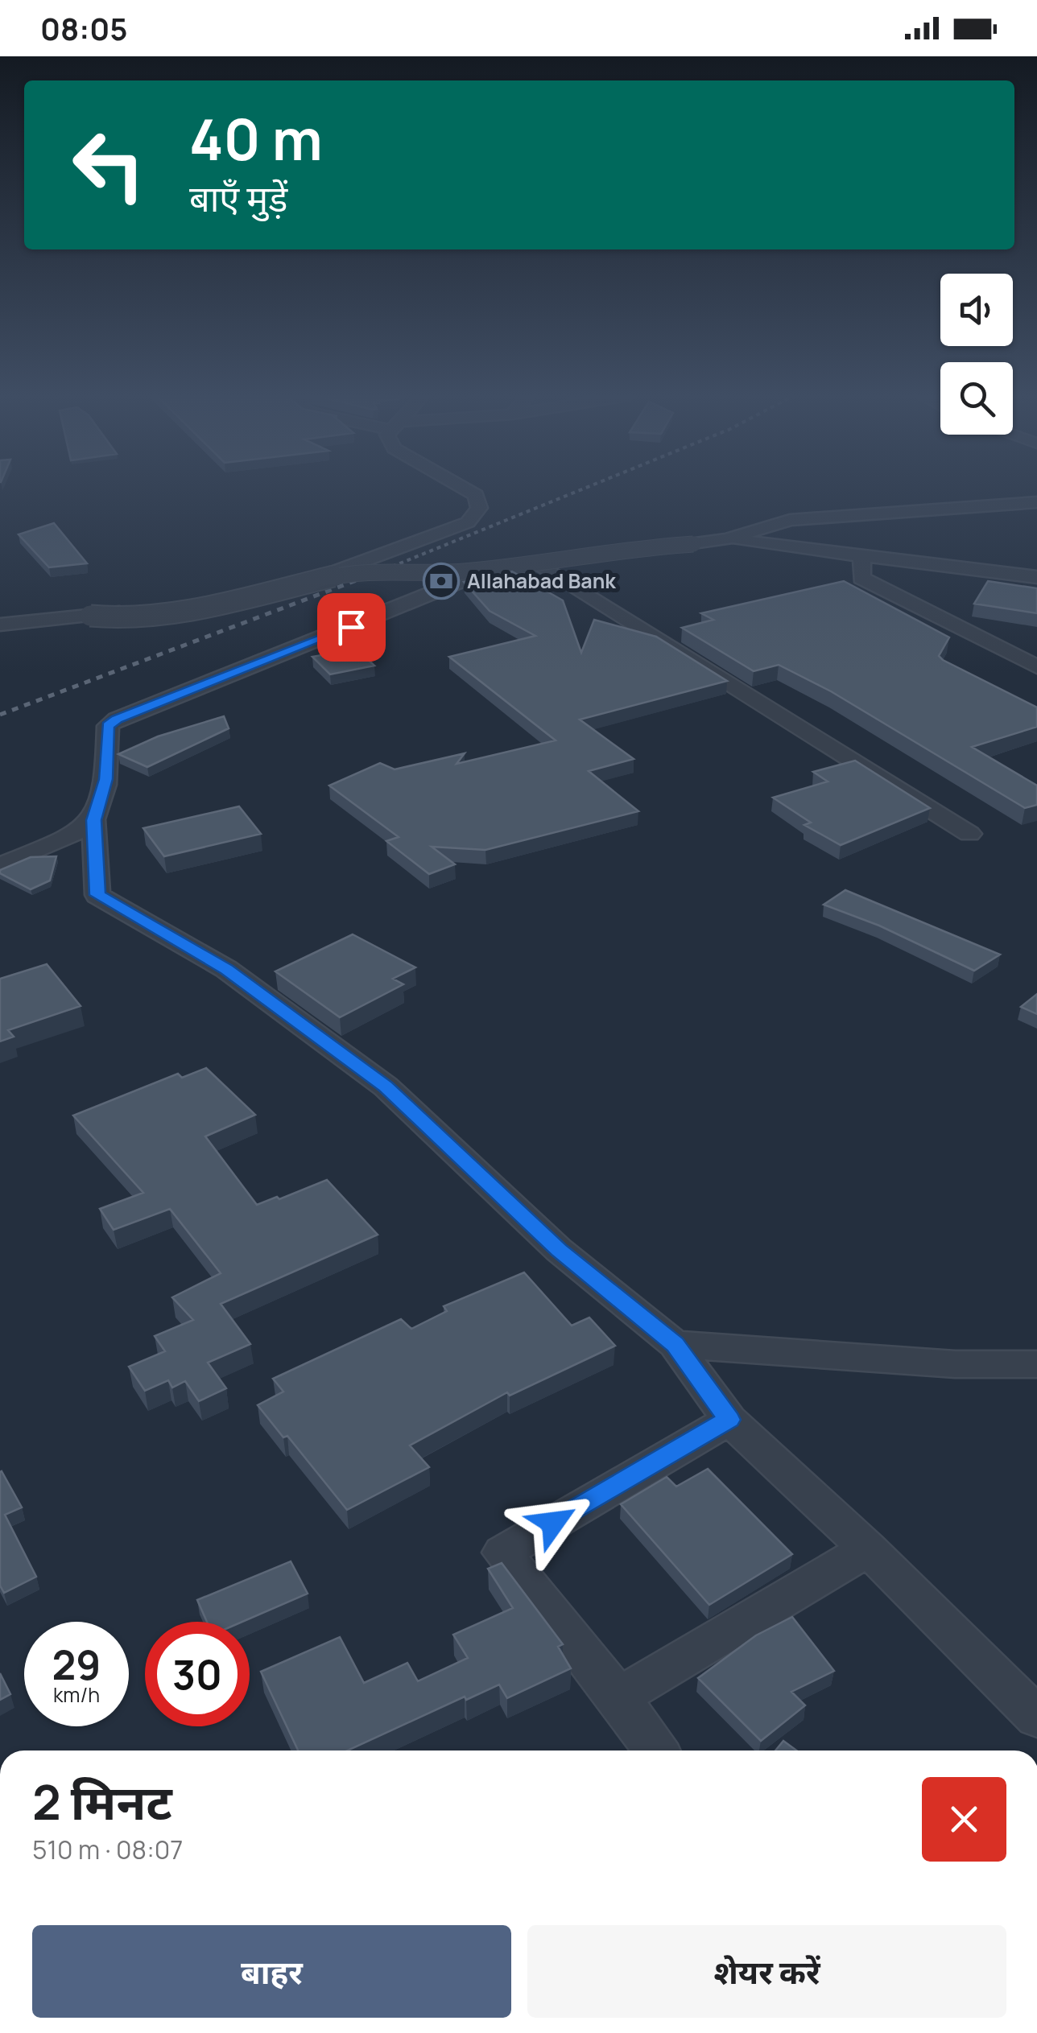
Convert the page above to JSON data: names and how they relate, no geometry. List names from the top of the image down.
{
  "places": {
    "bank": ["Allahabad Bank"]
  },
  "page": {
    "status": "08:05",
    "turn": ["40 m", "बाएँ मुड़ें"],
    "speed": "29 km/h",
    "limit": "30",
    "heading": ["2 मिनट", "510 m · 08:07"],
    "buttons": ["बाहर", "शेयर करें"]
  }
}
